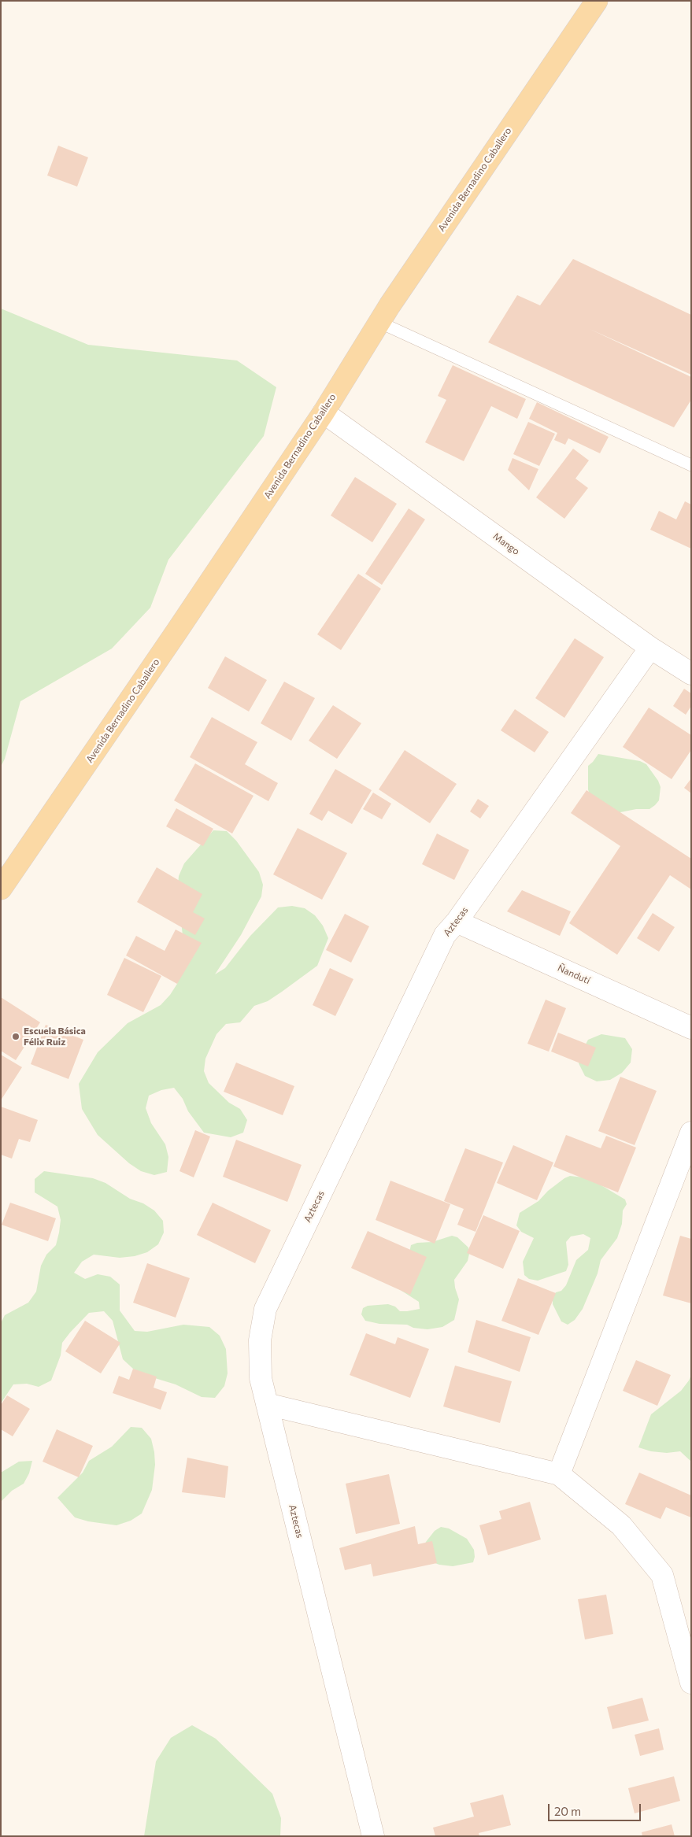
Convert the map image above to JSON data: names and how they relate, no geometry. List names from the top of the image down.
{
  "streets": {
    "main road": ["Avenida Bernadino Caballero"],
    "street": ["Mango", "Aztecas", "Ñandutí"]
  },
  "crossings": [
    ["Avenida Bernadino Caballero", "Mango"],
    ["Mango", "Aztecas"],
    ["Aztecas", "Ñandutí"]
  ],
  "places": ["Escuela Básica Félix Ruiz"],
  "scale_bar": "20 m"
}
